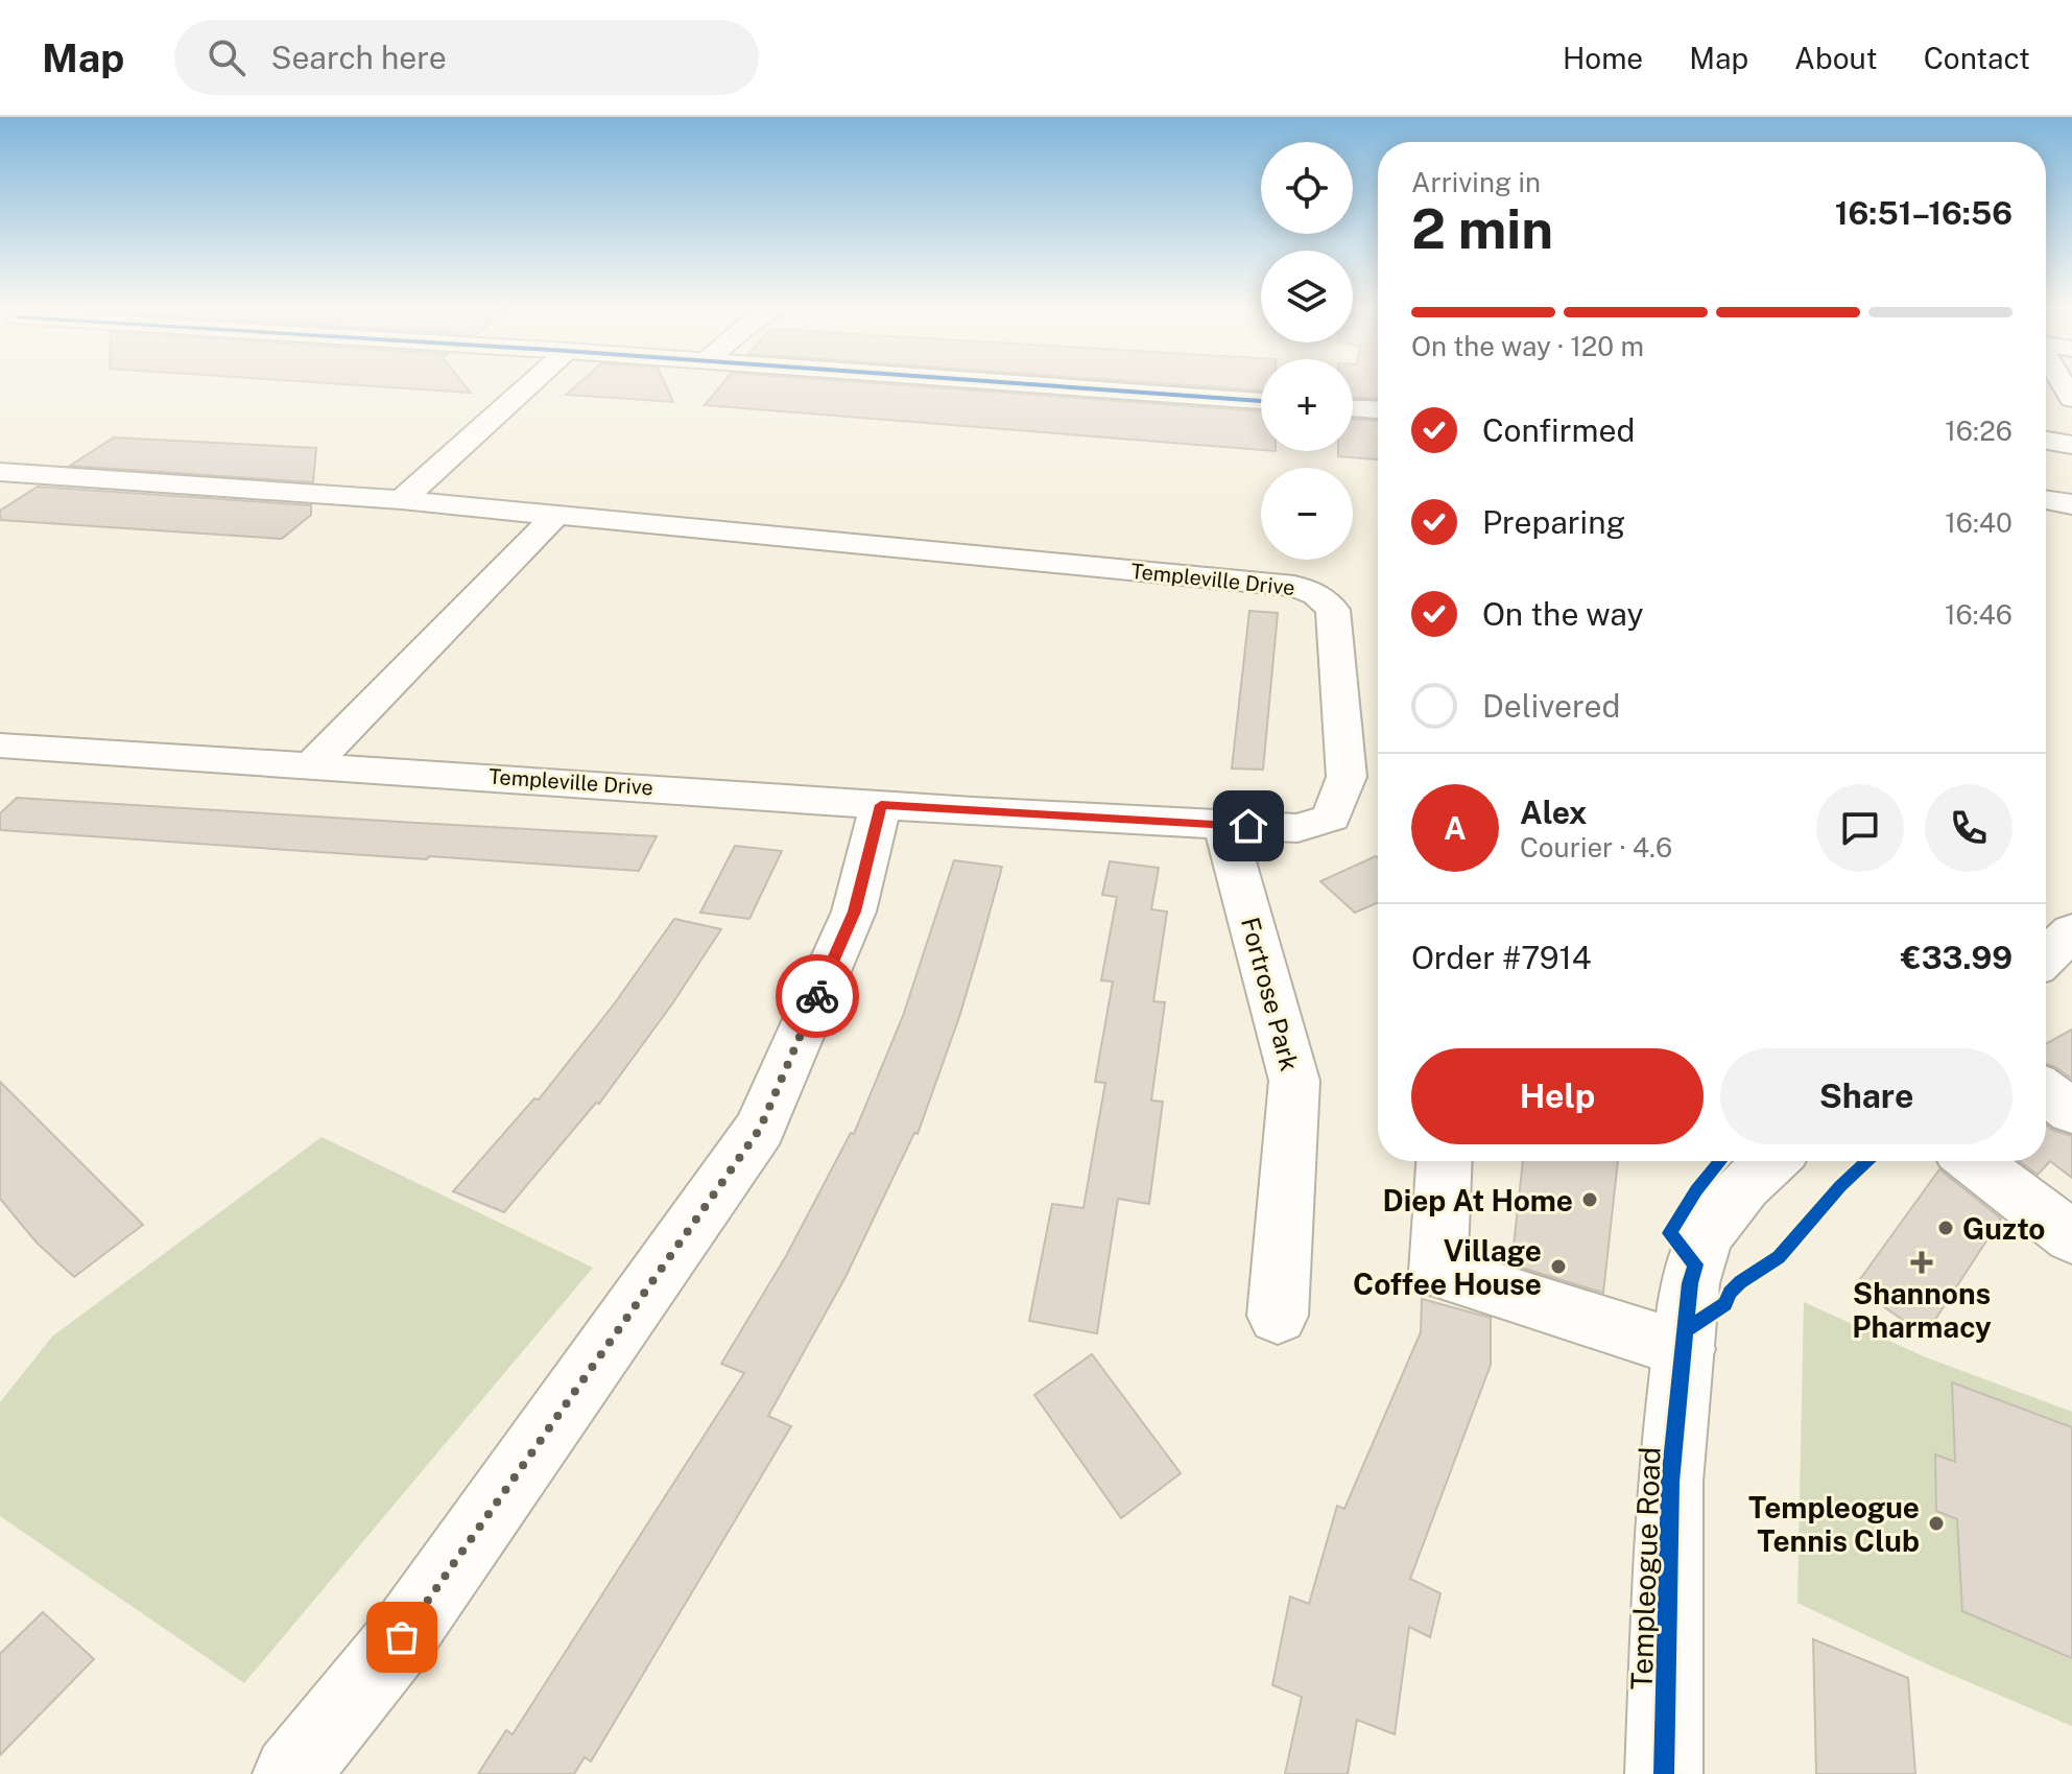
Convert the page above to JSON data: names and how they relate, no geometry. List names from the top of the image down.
{
  "streets": {
    "street": ["Templeville Drive", "Fortrose Park", "Templeogue Road"]
  },
  "crossings": [
    ["Templeville Drive", "Fortrose Park"]
  ],
  "places": {
    "other": [
      "Diep At Home",
      "Guzto",
      "Village Coffee House",
      "Templeogue Tennis Club"
    ],
    "health": ["Shannons Pharmacy"]
  },
  "page": {
    "header": "Map",
    "search": "Search here",
    "nav": [
      "Home",
      "Map",
      "About",
      "Contact"
    ],
    "map_buttons": ["+", "−"],
    "heading": ["2 min", "Arriving in", "16:51–16:56"],
    "panel": [
      "Alex",
      "Courier · 4.6",
      "Order #7914",
      "€33.99"
    ],
    "bar": "On the way · 120 m",
    "list": [
      ["Confirmed", "16:26"],
      ["Preparing", "16:40"],
      ["On the way", "16:46"],
      "Delivered"
    ],
    "round": "A",
    "buttons": ["Help", "Share"]
  }
}
